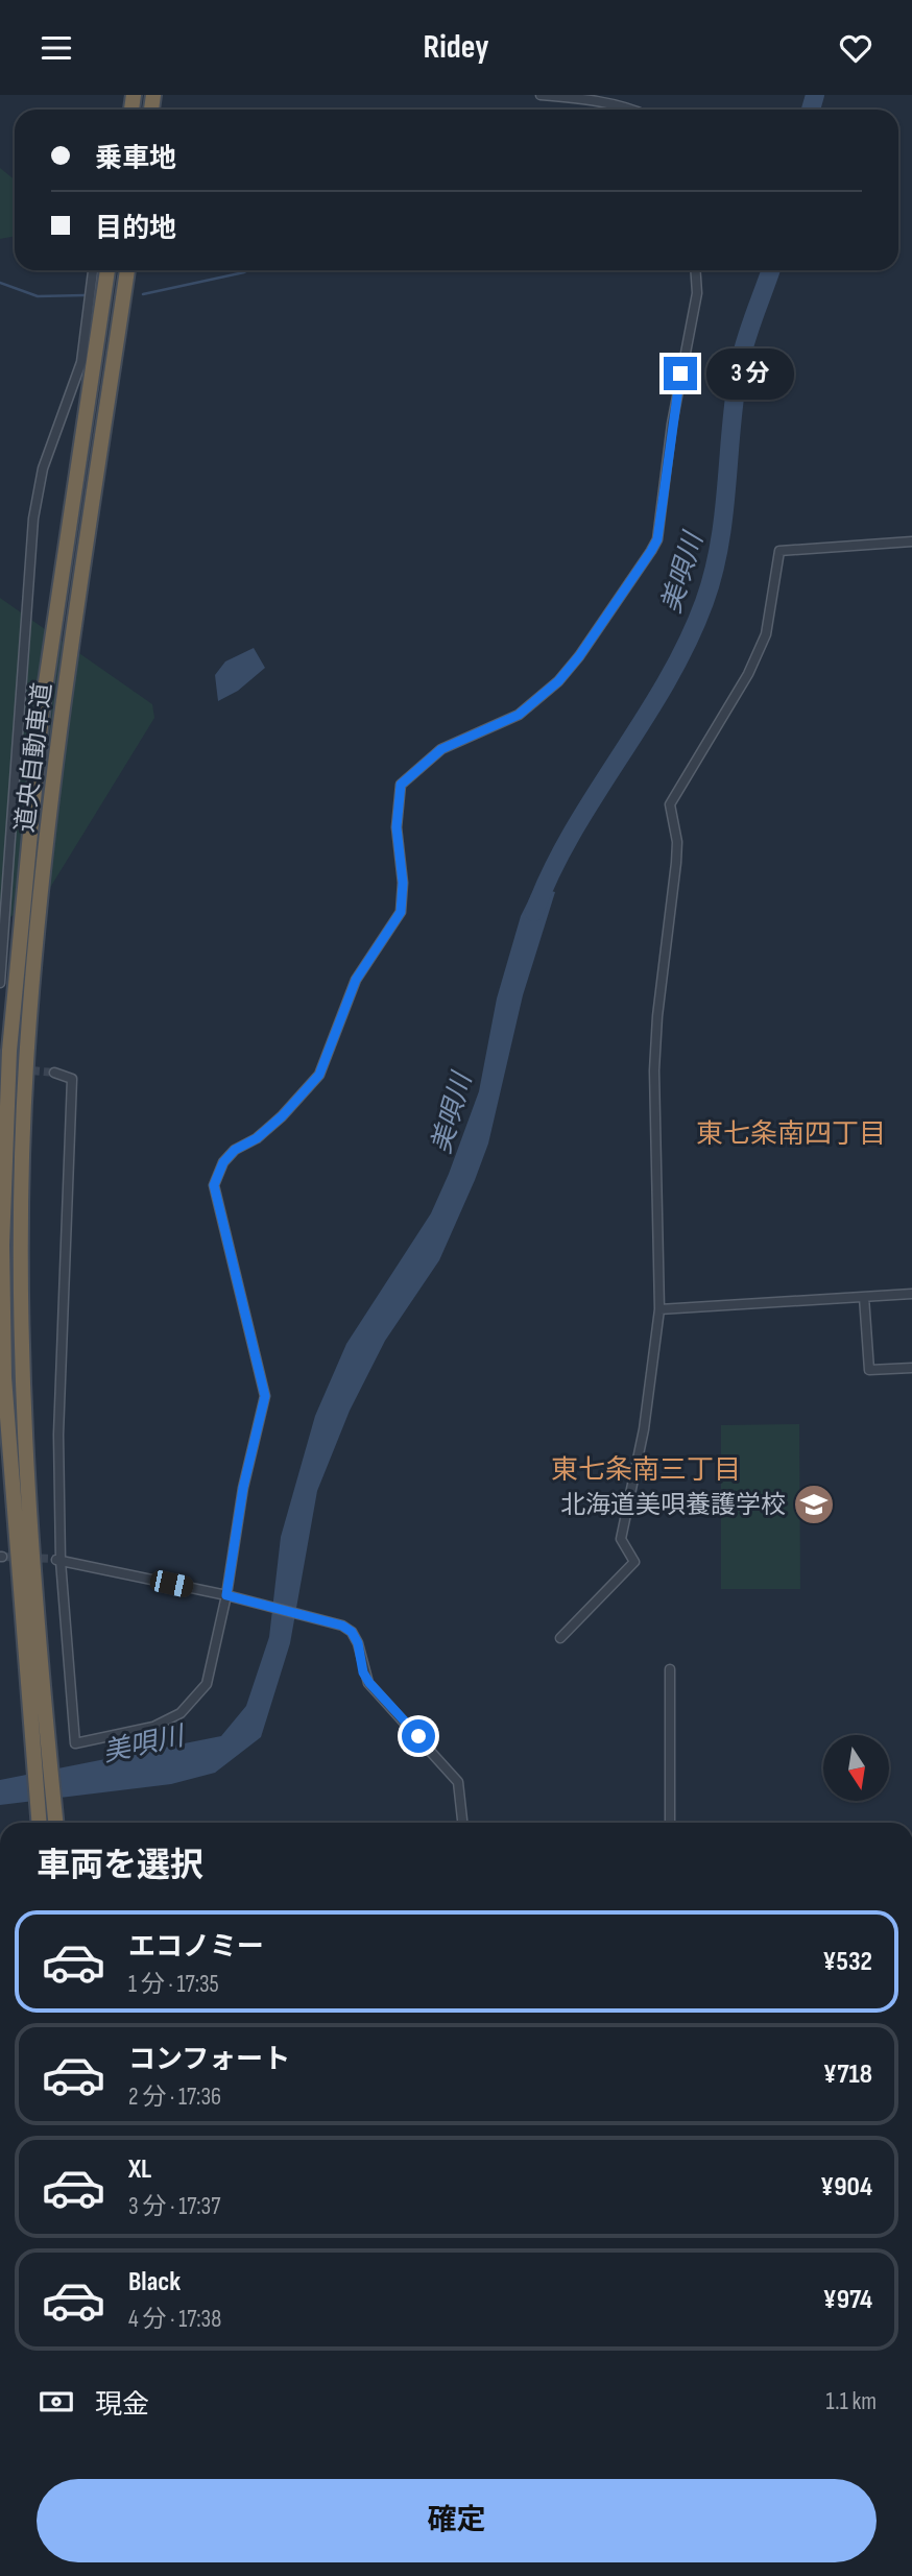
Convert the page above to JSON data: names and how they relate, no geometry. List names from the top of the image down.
{
  "streets": {
    "highway": ["道央自動車道"]
  },
  "districts": ["東七条南四丁目", "東七条南三丁目"],
  "water": ["美唄川"],
  "places": {
    "school or university": ["北海道美唄養護学校"]
  },
  "north": "bottom",
  "page": {
    "header": "Ridey",
    "banner": ["乗車地", "目的地"],
    "bubble": "3 分",
    "heading": "車両を選択",
    "list": [
      {
        "name": "エコノミー",
        "note": "1 分 · 17:35",
        "value": "¥532"
      },
      {
        "name": "コンフォート",
        "note": "2 分 · 17:36",
        "value": "¥718"
      },
      {
        "name": "XL",
        "note": "3 分 · 17:37",
        "value": "¥904"
      },
      {
        "name": "Black",
        "note": "4 分 · 17:38",
        "value": "¥974"
      }
    ],
    "pay": ["現金", "1.1 km"],
    "buttons": "確定"
  }
}
